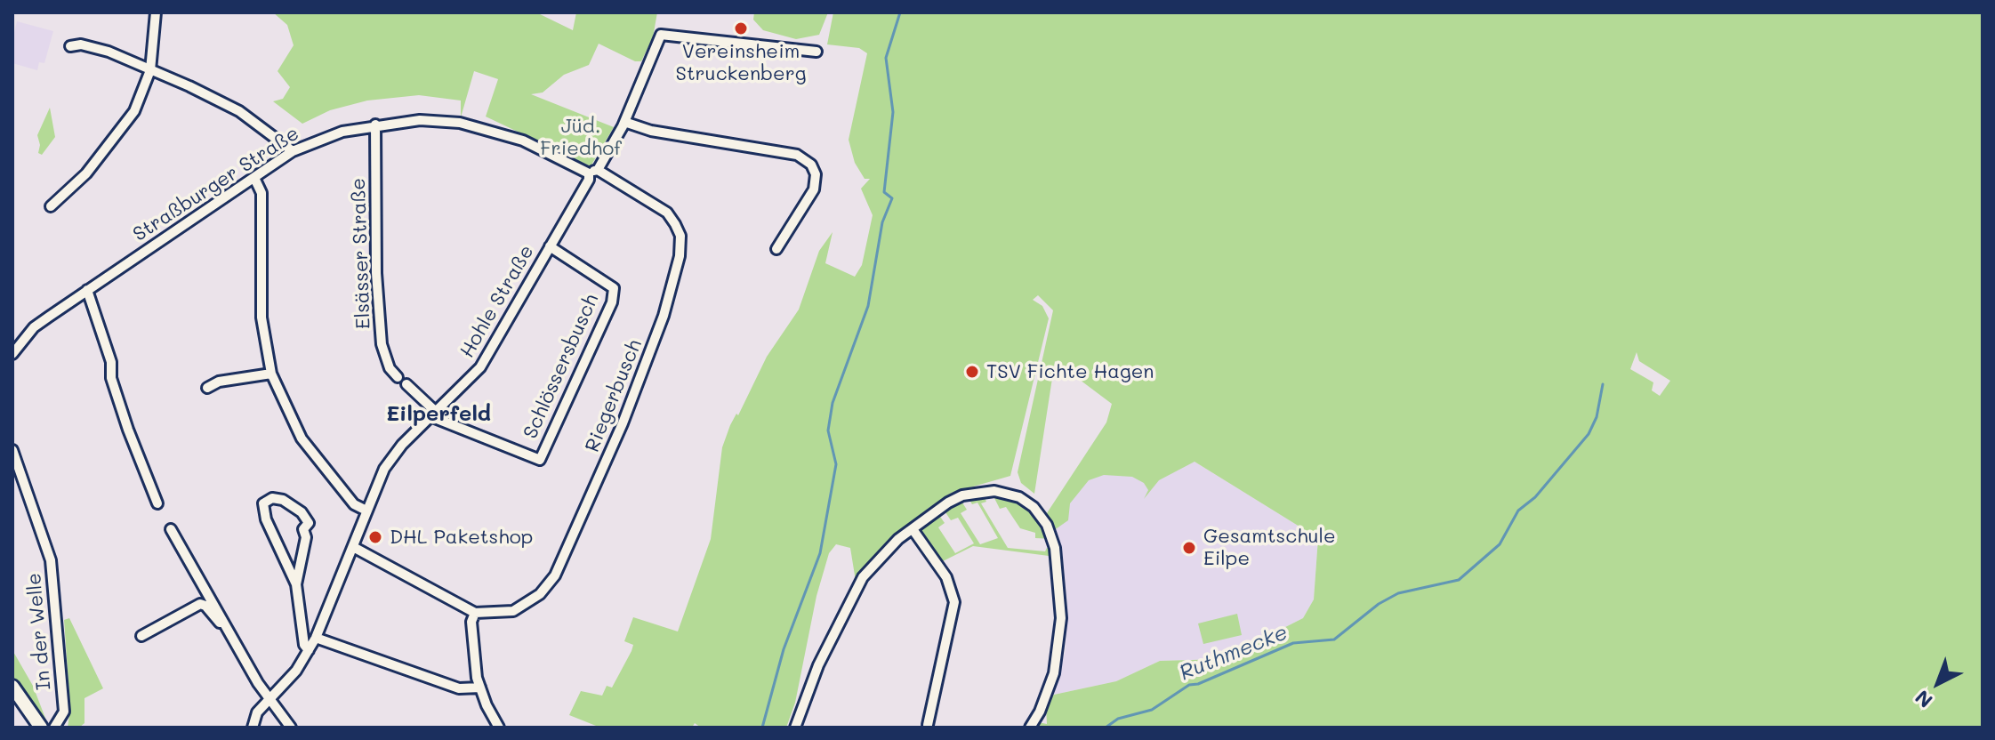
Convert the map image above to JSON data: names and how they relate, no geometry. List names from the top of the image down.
{
  "streets": {
    "street": [
      "Straßburger Straße",
      "Elsässer Straße",
      "Hohle Straße",
      "Schlössersbusch",
      "Riegerbusch",
      "In der Welle"
    ]
  },
  "crossings": [
    ["Straßburger Straße", "Elsässer Straße"],
    ["Straßburger Straße", "Hohle Straße"],
    ["Straßburger Straße", "Riegerbusch"],
    ["Hohle Straße", "Schlössersbusch"],
    ["Hohle Straße", "Riegerbusch"]
  ],
  "districts": ["Eilperfeld"],
  "water": ["Ruthmecke"],
  "parks": ["Jüd. Friedhof"],
  "places": [
    "Vereinsheim Struckenberg",
    "TSV Fichte Hagen",
    "DHL Paketshop",
    "Gesamtschule Eilpe"
  ],
  "north": "bottom left"
}
